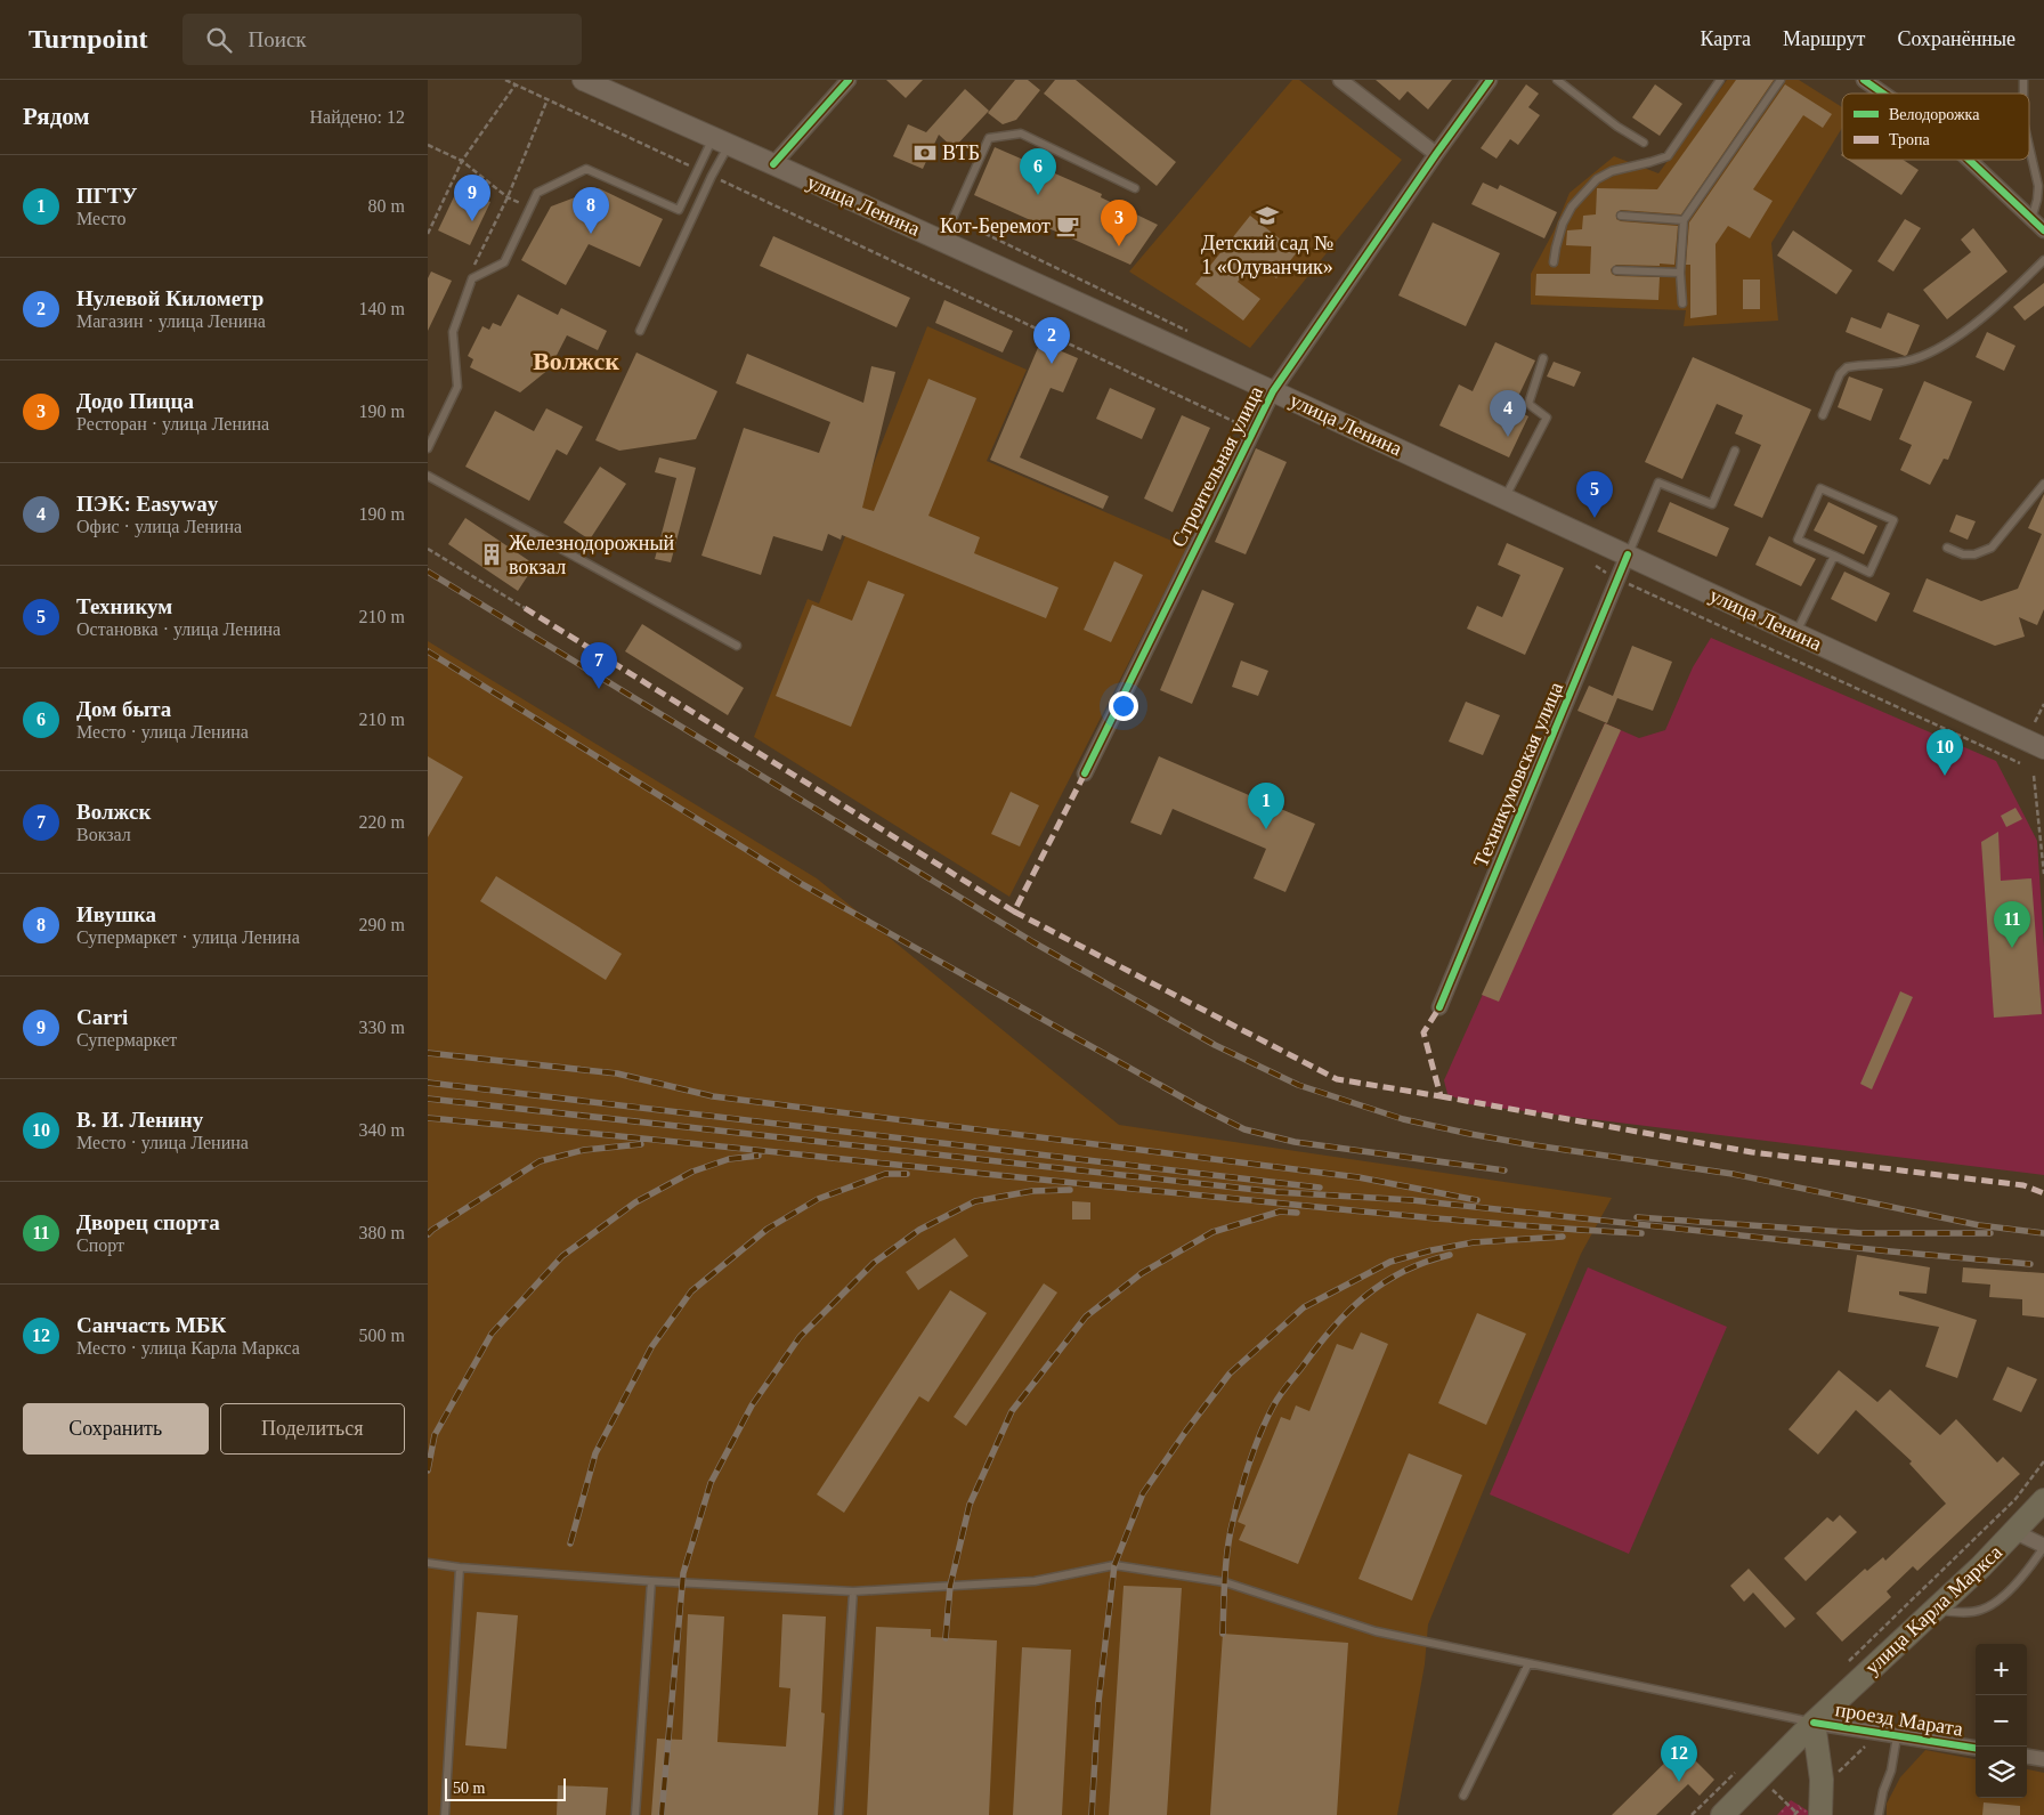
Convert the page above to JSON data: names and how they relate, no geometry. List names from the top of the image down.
{
  "streets": {
    "main road": ["улица Ленина", "улица Карла Маркса"],
    "street": ["Строительная улица", "Техникумовская улица", "проезд Марата"]
  },
  "crossings": [
    ["улица Ленина", "Строительная улица"],
    ["улица Ленина", "Техникумовская улица"],
    ["улица Карла Маркса", "проезд Марата"]
  ],
  "districts": ["Волжск"],
  "places": {
    "bank": ["ВТБ"],
    "school or university": ["Детский сад № 1 «Одуванчик»"],
    "cafe": ["Кот-Беремот"],
    "building": ["Железнодорожный вокзал"]
  },
  "legend": ["Велодорожка", "Тропа"],
  "scale_bar": "50 m",
  "page": {
    "header": "Turnpoint",
    "search": "Поиск",
    "nav": ["Карта", "Маршрут", "Сохранённые"],
    "heading": ["Рядом", "Найдено: 12"],
    "pins": [
      "6",
      "9",
      "8",
      "3",
      "2",
      "4",
      "5",
      "7",
      "10",
      "1",
      "11",
      "12"
    ],
    "list": [
      {
        "mark": "1",
        "name": "ПГТУ",
        "note": "Место",
        "value": "80 m"
      },
      {
        "mark": "2",
        "name": "Нулевой Километр",
        "note": "Магазин · улица Ленина",
        "value": "140 m"
      },
      {
        "mark": "3",
        "name": "Додо Пицца",
        "note": "Ресторан · улица Ленина",
        "value": "190 m"
      },
      {
        "mark": "4",
        "name": "ПЭК: Easyway",
        "note": "Офис · улица Ленина",
        "value": "190 m"
      },
      {
        "mark": "5",
        "name": "Техникум",
        "note": "Остановка · улица Ленина",
        "value": "210 m"
      },
      {
        "mark": "6",
        "name": "Дом быта",
        "note": "Место · улица Ленина",
        "value": "210 m"
      },
      {
        "mark": "7",
        "name": "Волжск",
        "note": "Вокзал",
        "value": "220 m"
      },
      {
        "mark": "8",
        "name": "Ивушка",
        "note": "Супермаркет · улица Ленина",
        "value": "290 m"
      },
      {
        "mark": "9",
        "name": "Carri",
        "note": "Супермаркет",
        "value": "330 m"
      },
      {
        "mark": "10",
        "name": "В. И. Ленину",
        "note": "Место · улица Ленина",
        "value": "340 m"
      },
      {
        "mark": "11",
        "name": "Дворец спорта",
        "note": "Спорт",
        "value": "380 m"
      },
      {
        "mark": "12",
        "name": "Санчасть МБК",
        "note": "Место · улица Карла Маркса",
        "value": "500 m"
      }
    ],
    "buttons": ["Сохранить", "Поделиться"],
    "map_buttons": ["+", "−"],
    "scale": "50 m"
  }
}
